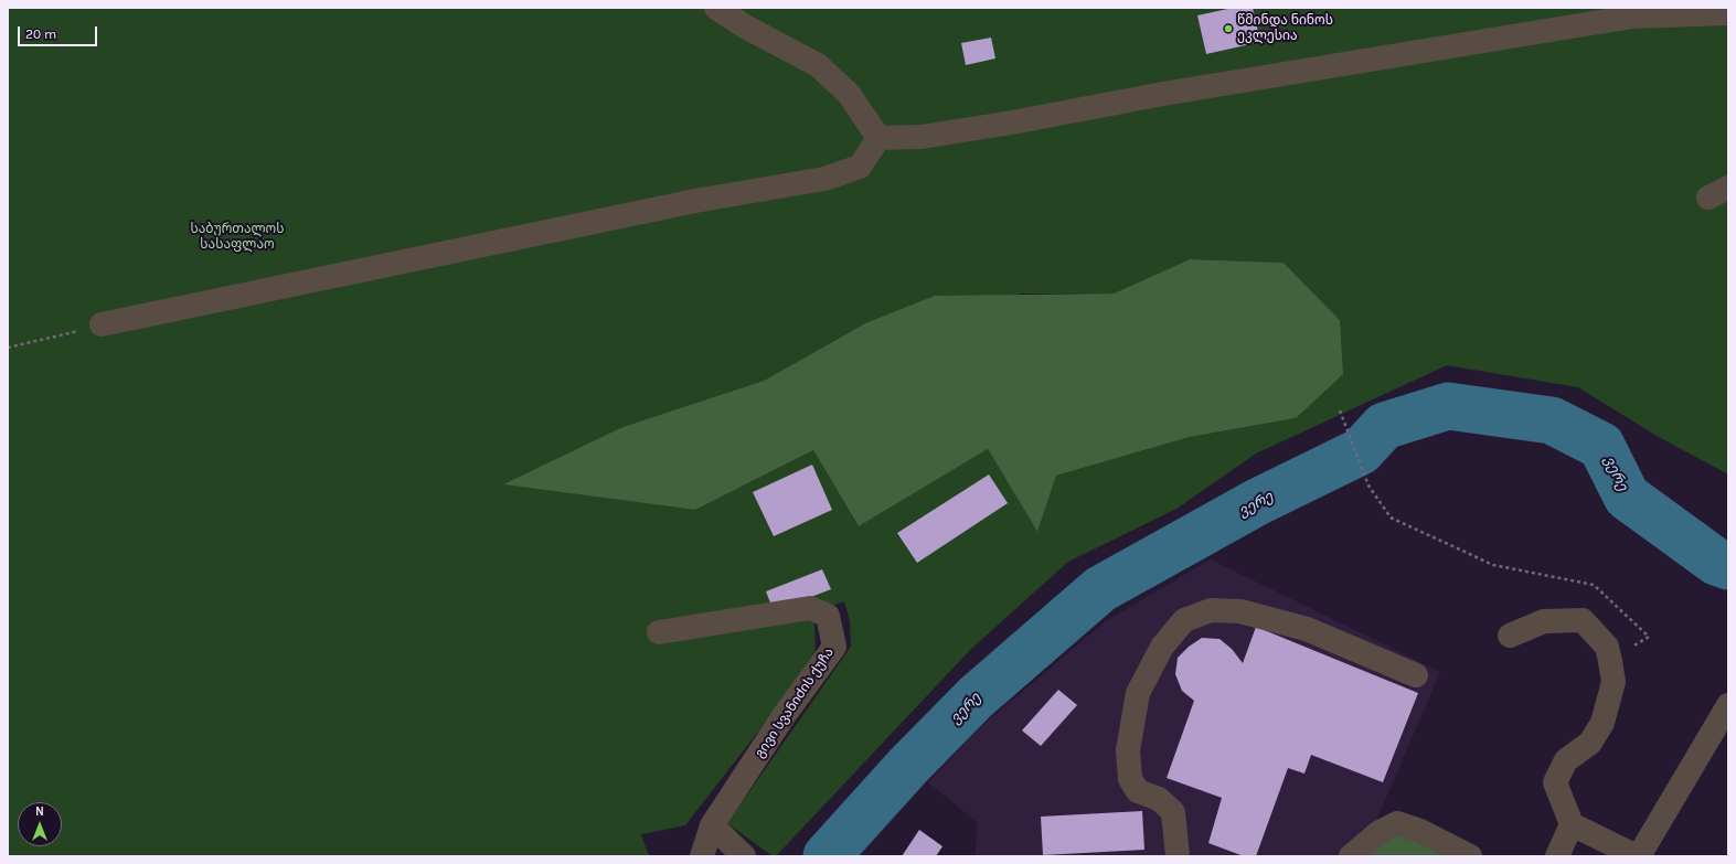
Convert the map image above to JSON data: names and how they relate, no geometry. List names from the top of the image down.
{
  "streets": {
    "street": ["გივი სვანიძის ქუჩა"]
  },
  "water": ["ვერე"],
  "parks": ["საბურთალოს სასაფლაო"],
  "places": ["წმინდა ნინოს ეკლესია"],
  "scale_bar": "20 m",
  "north": "top"
}
